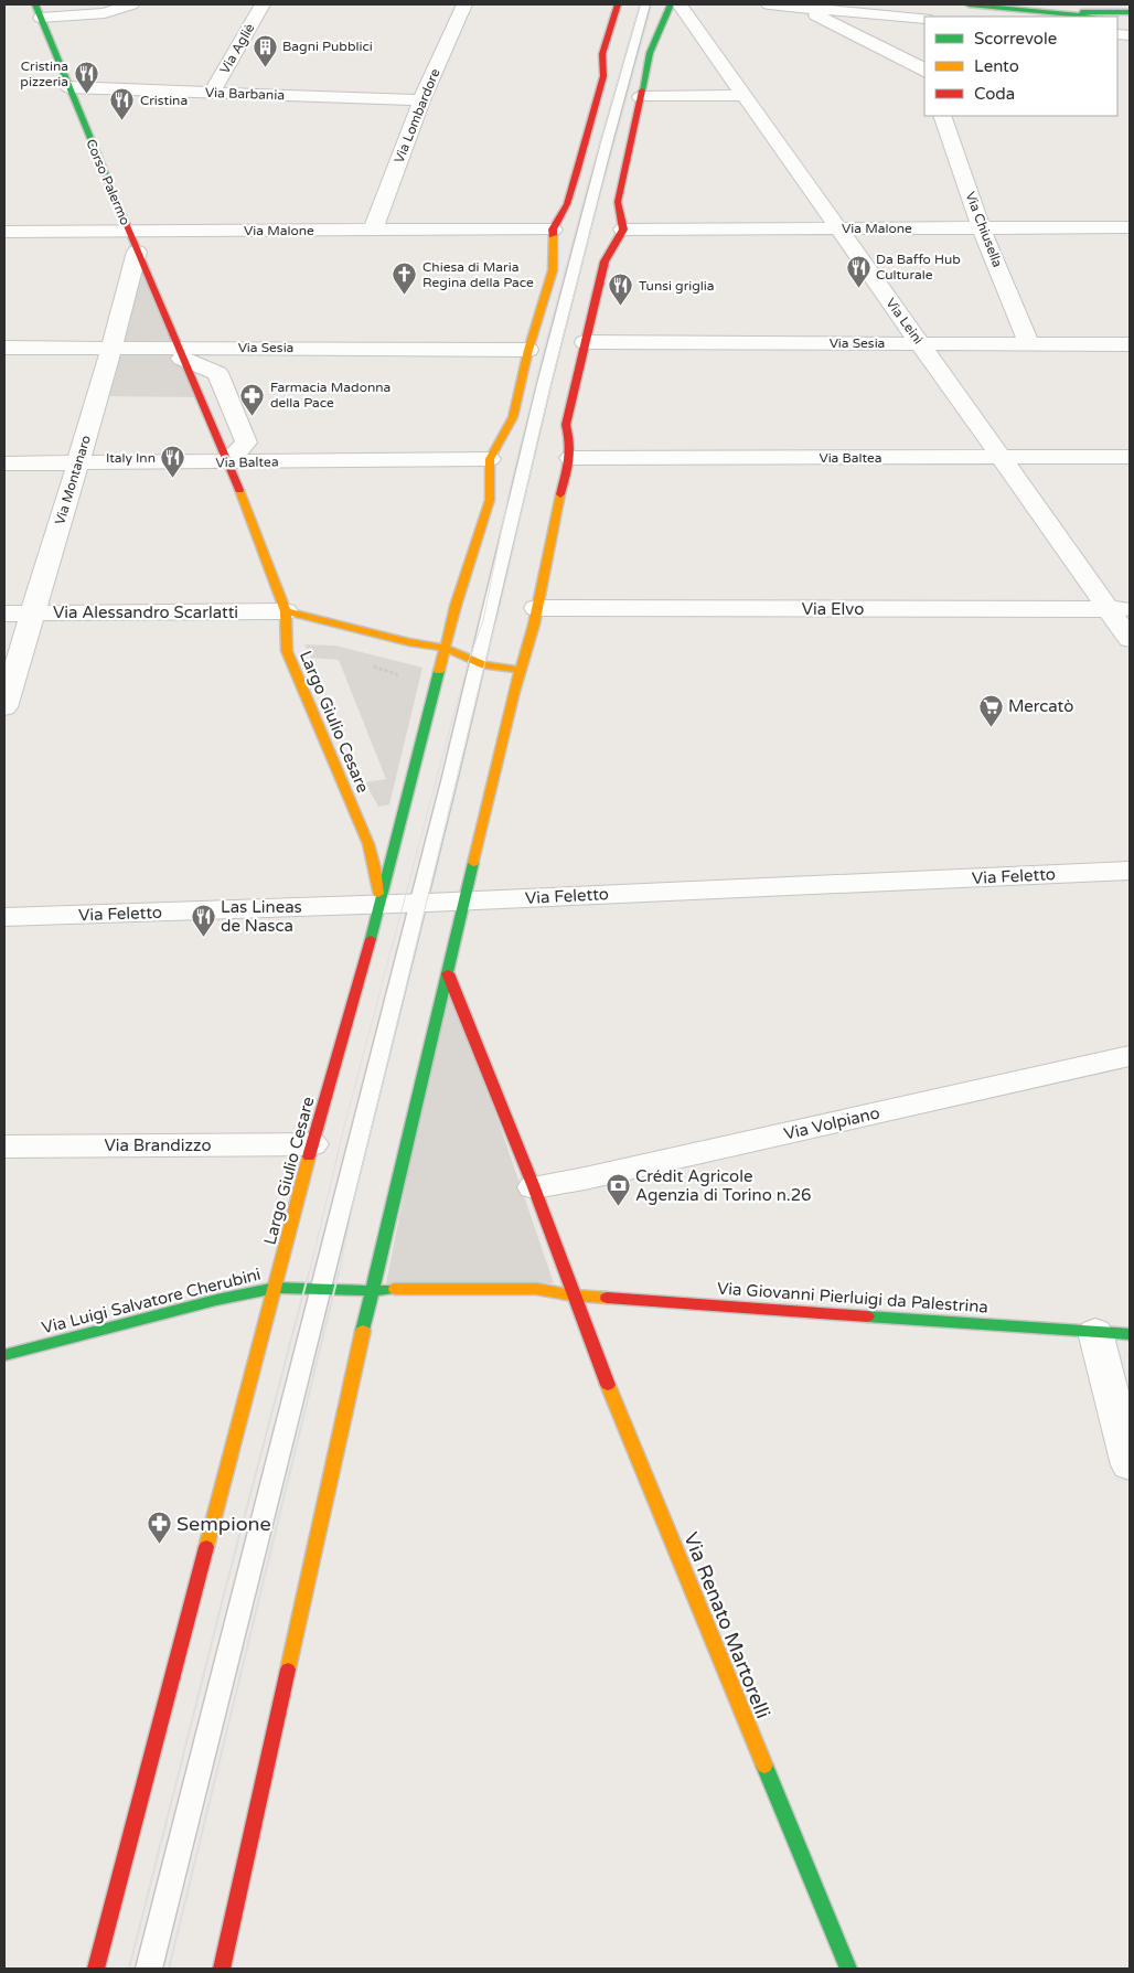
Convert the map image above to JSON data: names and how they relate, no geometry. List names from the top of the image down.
{
  "streets": {
    "main road": [
      "Corso Palermo",
      "Largo Giulio Cesare",
      "Via Giovanni Pierluigi da Palestrina",
      "Via Luigi Salvatore Cherubini",
      "Via Renato Martorelli"
    ],
    "street": [
      "Via Agliè",
      "Via Barbania",
      "Via Lombardore",
      "Via Malone",
      "Via Chiusella",
      "Via Leinì",
      "Via Sesia",
      "Via Baltea",
      "Via Montanaro",
      "Via Elvo",
      "Via Alessandro Scarlatti",
      "Via Feletto",
      "Via Volpiano",
      "Via Brandizzo"
    ]
  },
  "crossings": [
    ["Via Agliè", "Via Barbania"],
    ["Via Barbania", "Via Lombardore"],
    ["Via Barbania", "Corso Palermo"],
    ["Via Lombardore", "Via Malone"],
    ["Corso Palermo", "Via Malone"],
    ["Corso Palermo", "Via Sesia"],
    ["Corso Palermo", "Via Montanaro"],
    ["Via Malone", "Via Chiusella"],
    ["Via Malone", "Via Leinì"],
    ["Via Malone", "Via Montanaro"],
    ["Via Chiusella", "Via Sesia"],
    ["Via Leinì", "Via Sesia"],
    ["Via Leinì", "Via Baltea"],
    ["Via Leinì", "Via Elvo"],
    ["Via Sesia", "Via Montanaro"],
    ["Via Baltea", "Via Montanaro"],
    ["Via Baltea", "Largo Giulio Cesare"],
    ["Via Montanaro", "Via Alessandro Scarlatti"],
    ["Via Alessandro Scarlatti", "Largo Giulio Cesare"],
    ["Largo Giulio Cesare", "Via Feletto"],
    ["Largo Giulio Cesare", "Via Brandizzo"],
    ["Largo Giulio Cesare", "Via Luigi Salvatore Cherubini"],
    ["Via Giovanni Pierluigi da Palestrina", "Via Renato Martorelli"]
  ],
  "places": {
    "building": ["Bagni Pubblici"],
    "restaurant": [
      "Cristina pizzeria",
      "Cristina",
      "Da Baffo Hub Culturale",
      "Tunsi griglia",
      "Italy Inn",
      "Las Lineas de Nasca"
    ],
    "church": ["Chiesa di Maria Regina della Pace"],
    "pharmacy": ["Farmacia Madonna della Pace", "Sempione"],
    "supermarket": ["Mercatò"],
    "bank": ["Crédit Agricole Agenzia di Torino n.26"]
  },
  "legend": ["Scorrevole", "Lento", "Coda"]
}
